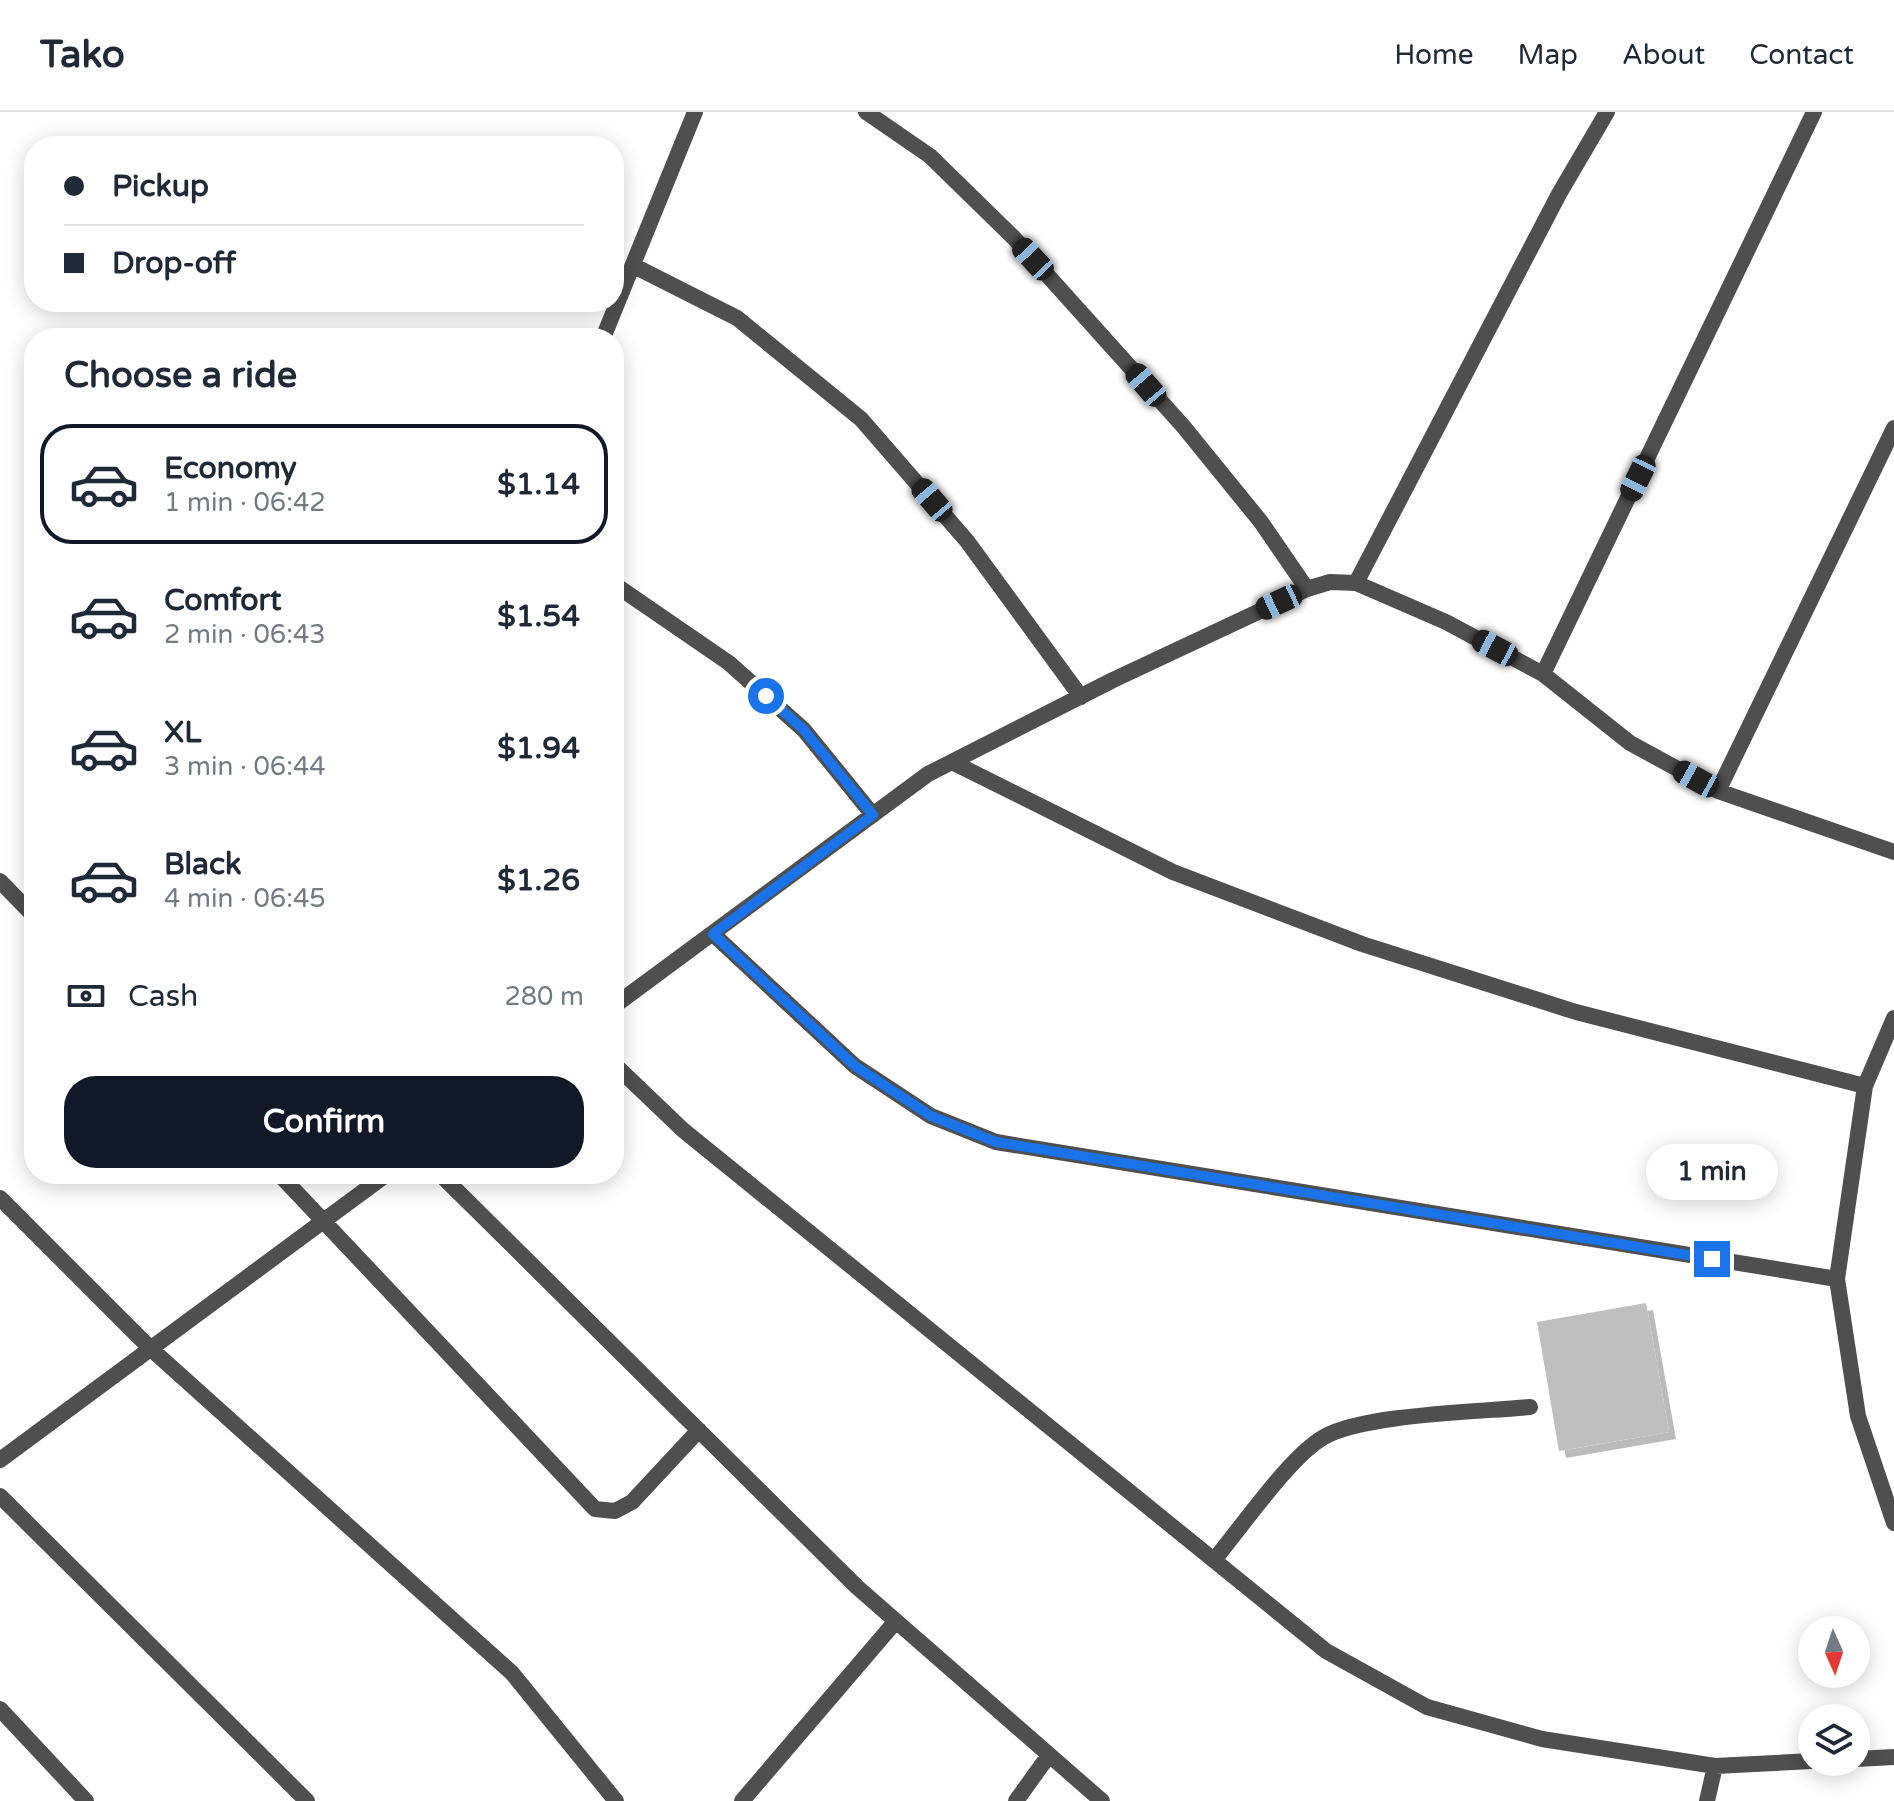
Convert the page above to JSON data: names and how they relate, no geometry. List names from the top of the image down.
{
  "north": "bottom",
  "page": {
    "header": "Tako",
    "nav": [
      "Home",
      "Map",
      "About",
      "Contact"
    ],
    "banner": ["Pickup", "Drop-off"],
    "heading": "Choose a ride",
    "list": [
      {
        "name": "Economy",
        "note": "1 min · 06:42",
        "value": "$1.14"
      },
      {
        "name": "Comfort",
        "note": "2 min · 06:43",
        "value": "$1.54"
      },
      {
        "name": "XL",
        "note": "3 min · 06:44",
        "value": "$1.94"
      },
      {
        "name": "Black",
        "note": "4 min · 06:45",
        "value": "$1.26"
      }
    ],
    "pay": ["Cash", "280 m"],
    "buttons": "Confirm",
    "bubble": "1 min"
  }
}
